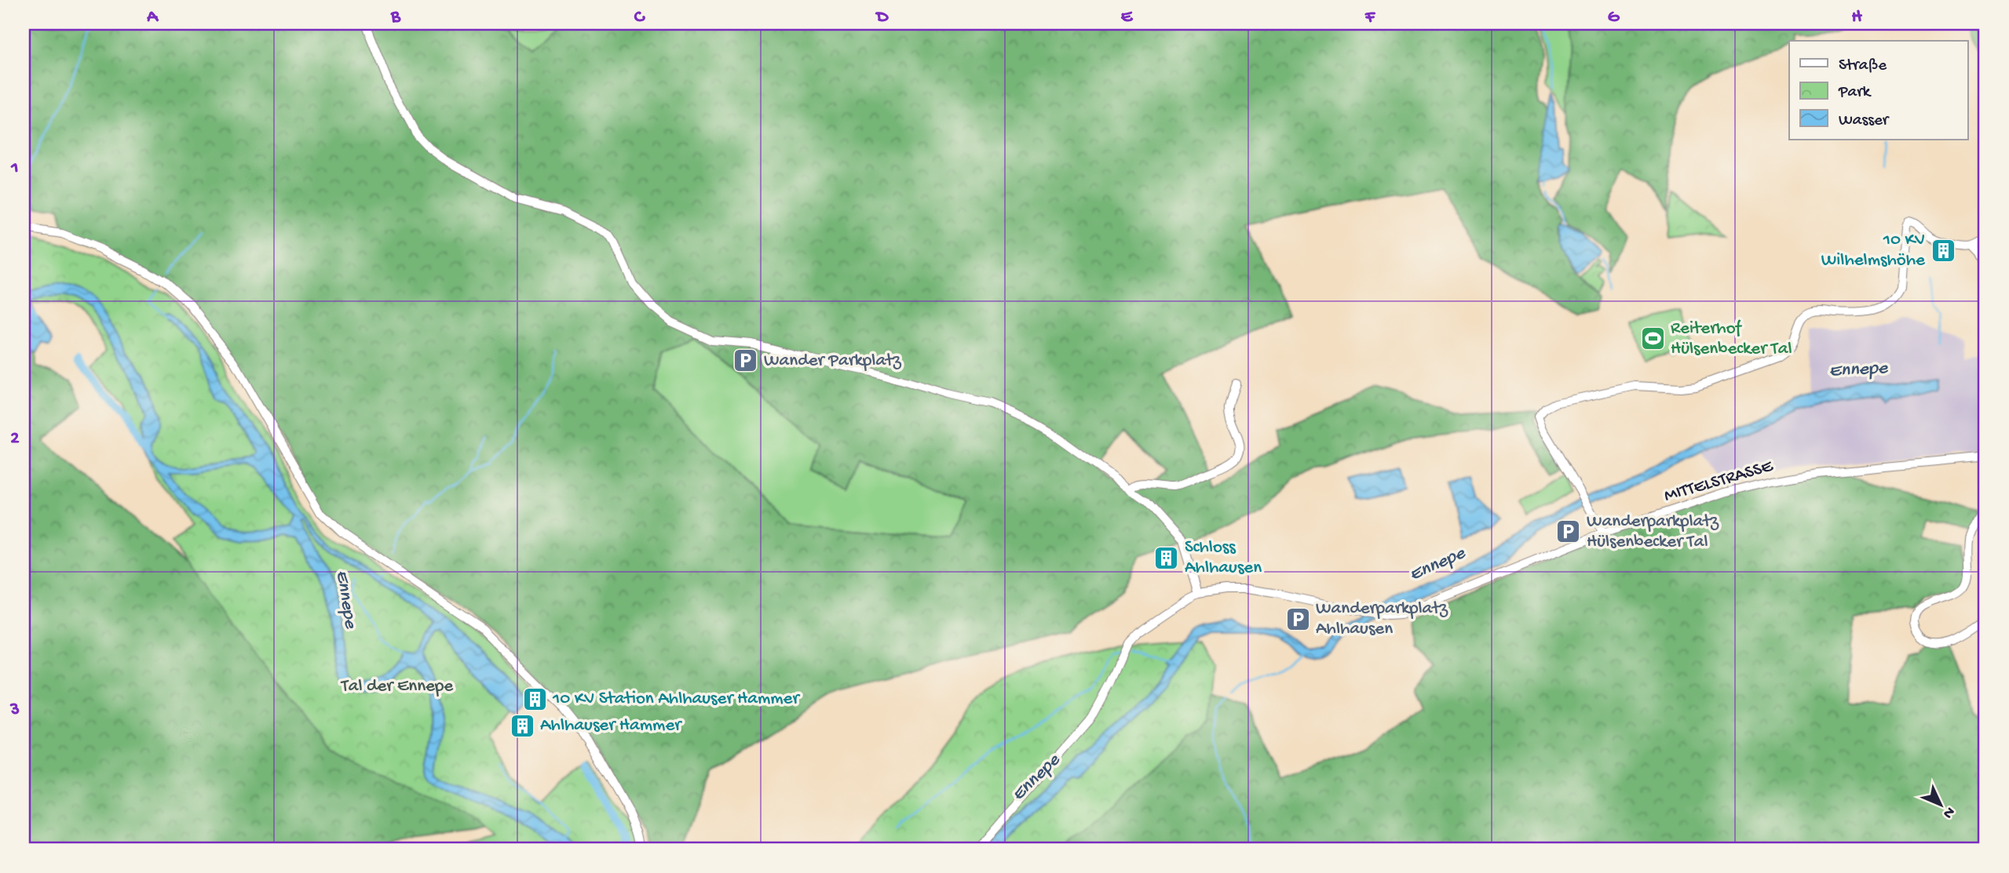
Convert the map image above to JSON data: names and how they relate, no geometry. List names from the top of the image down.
{
  "streets": {
    "street": ["MITTELSTRASSE"]
  },
  "water": ["Ennepe"],
  "parks": ["Tal der Ennepe"],
  "places": {
    "building": [
      "10 KV Wilhelmshöhe",
      "Schloss Ahlhausen",
      "10 KV Station Ahlhauser Hammer",
      "Ahlhauser Hammer"
    ],
    "sports": ["Reiterhof Hülsenbecker Tal"],
    "parking": ["Wander Parkplatz", "Wanderparkplatz Hülsenbecker Tal", "Wanderparkplatz Ahlhausen"]
  },
  "legend": ["Straße", "Park", "Wasser"],
  "north": "bottom right",
  "grid": {
    "columns": [
      "A",
      "B",
      "C",
      "D",
      "E",
      "F",
      "G",
      "H"
    ],
    "rows": ["1", "2", "3"]
  }
}
